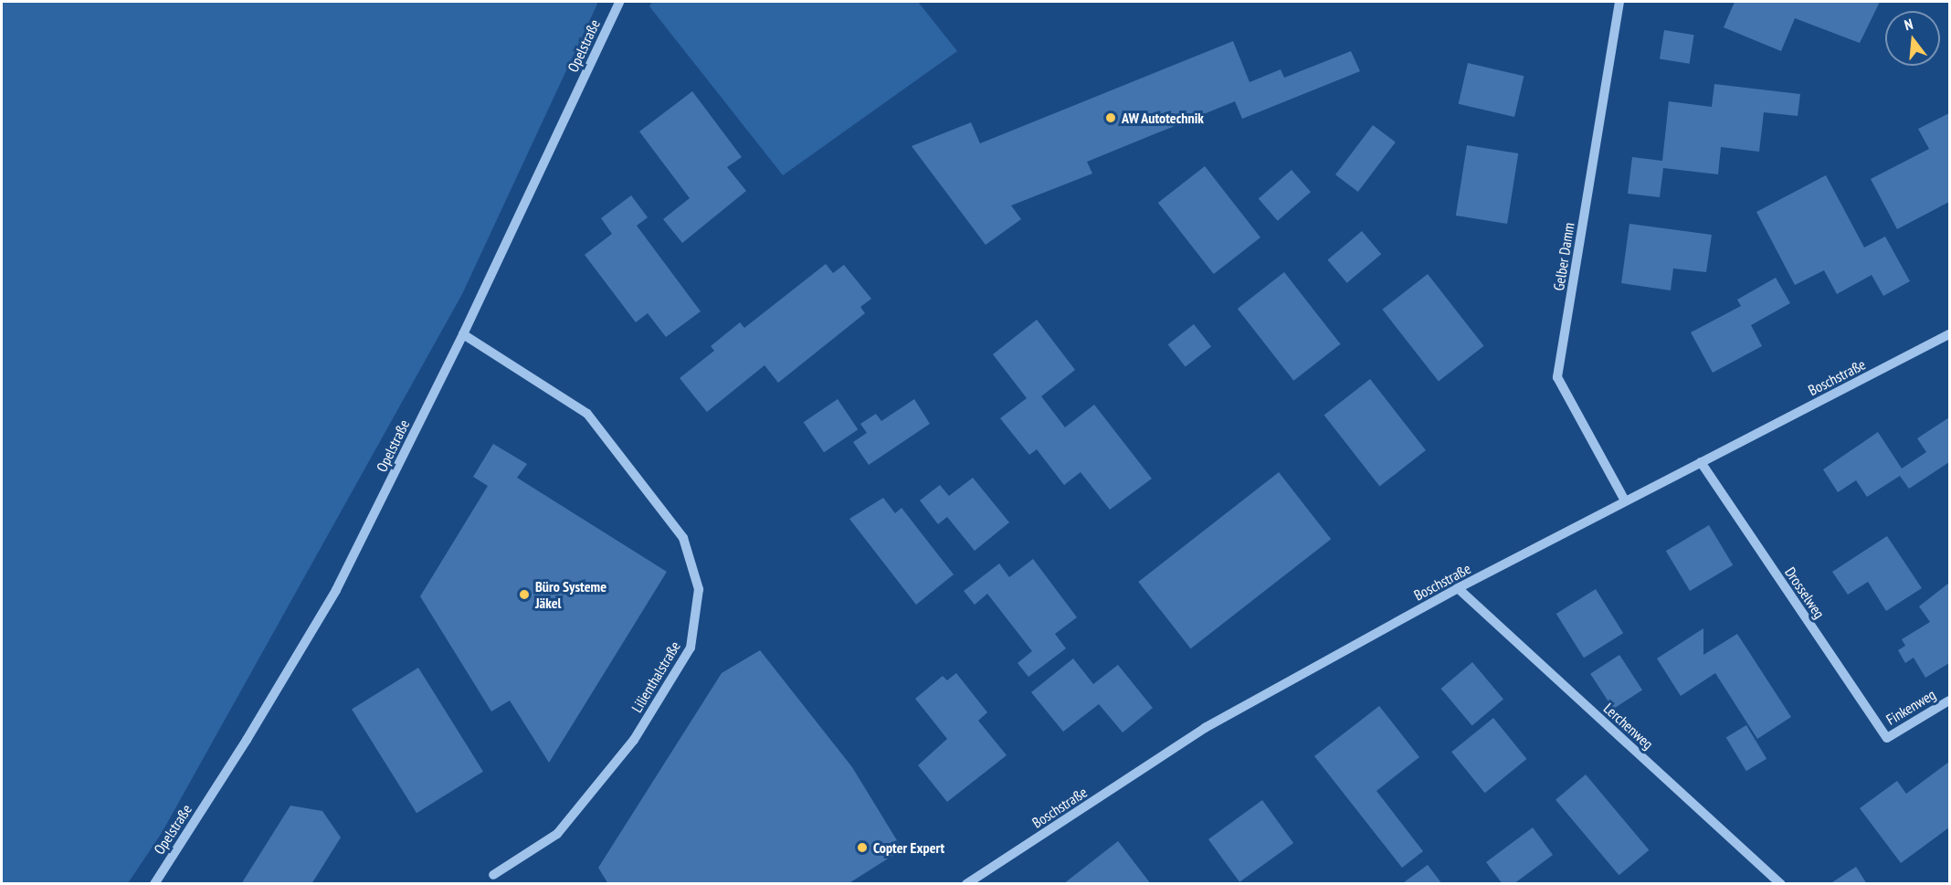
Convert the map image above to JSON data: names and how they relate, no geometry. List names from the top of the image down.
{
  "streets": {
    "street": [
      "Opelstraße",
      "Gelber Damm",
      "Boschstraße",
      "Drosselweg",
      "Lilienthalstraße",
      "Finkenweg",
      "Lerchenweg"
    ]
  },
  "crossings": [
    ["Opelstraße", "Lilienthalstraße"],
    ["Gelber Damm", "Boschstraße"],
    ["Boschstraße", "Drosselweg"],
    ["Boschstraße", "Lerchenweg"],
    ["Drosselweg", "Finkenweg"]
  ],
  "places": ["AW Autotechnik", "Büro Systeme Jäkel", "Copter Expert"],
  "north": "top"
}
